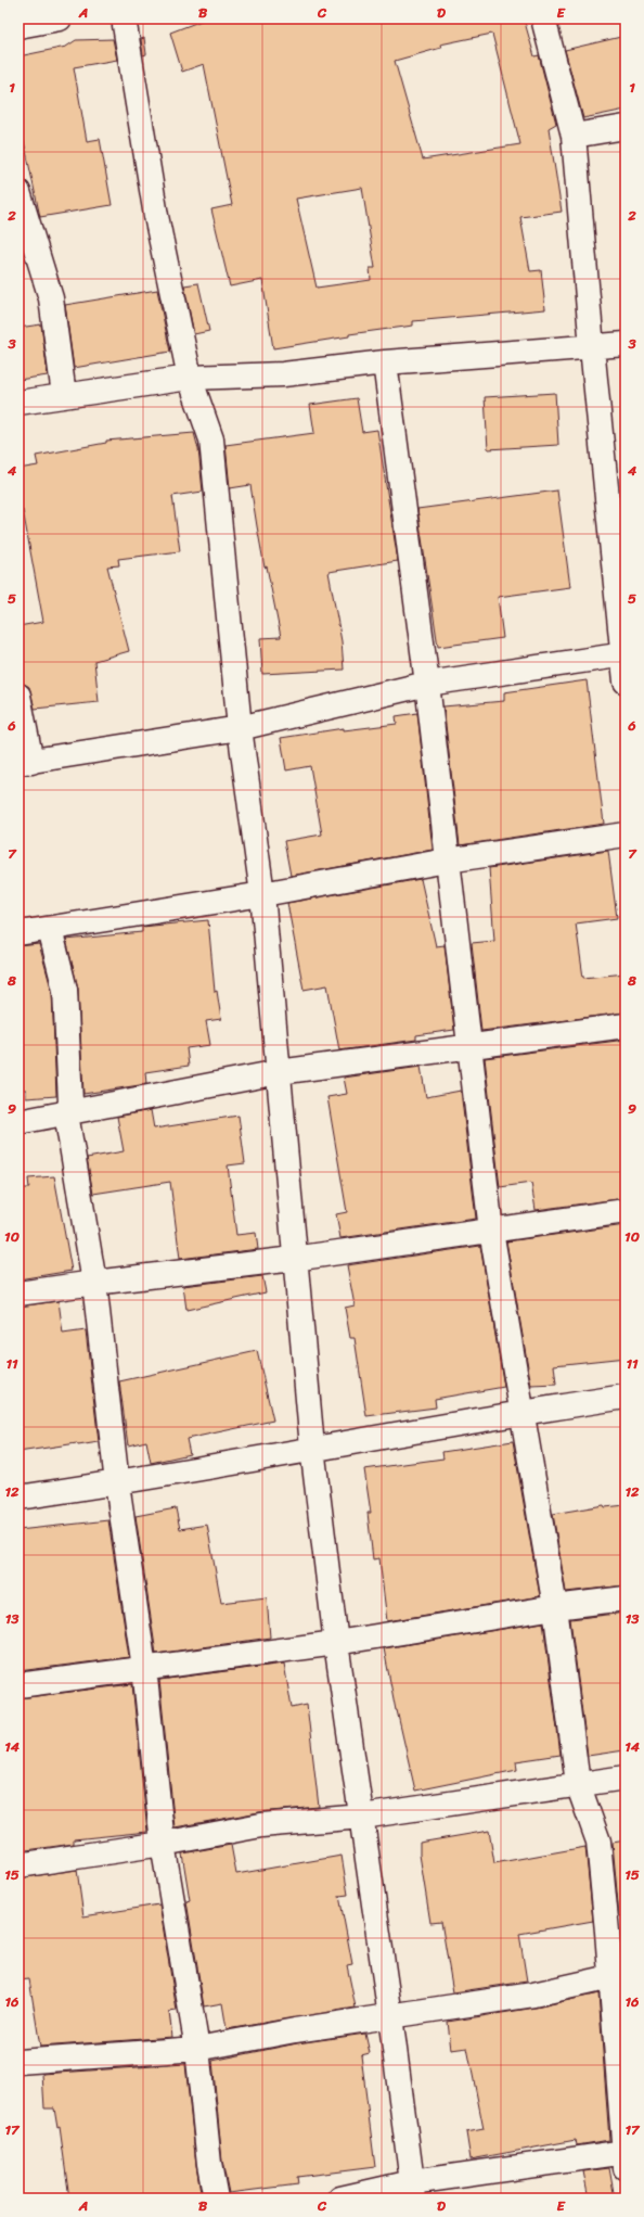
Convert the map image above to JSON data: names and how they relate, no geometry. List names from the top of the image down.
{
  "grid": {
    "columns": [
      "A",
      "B",
      "C",
      "D",
      "E"
    ],
    "rows": [
      "1",
      "2",
      "3",
      "4",
      "5",
      "6",
      "7",
      "8",
      "9",
      "10",
      "11",
      "12",
      "13",
      "14",
      "15",
      "16",
      "17"
    ]
  }
}
